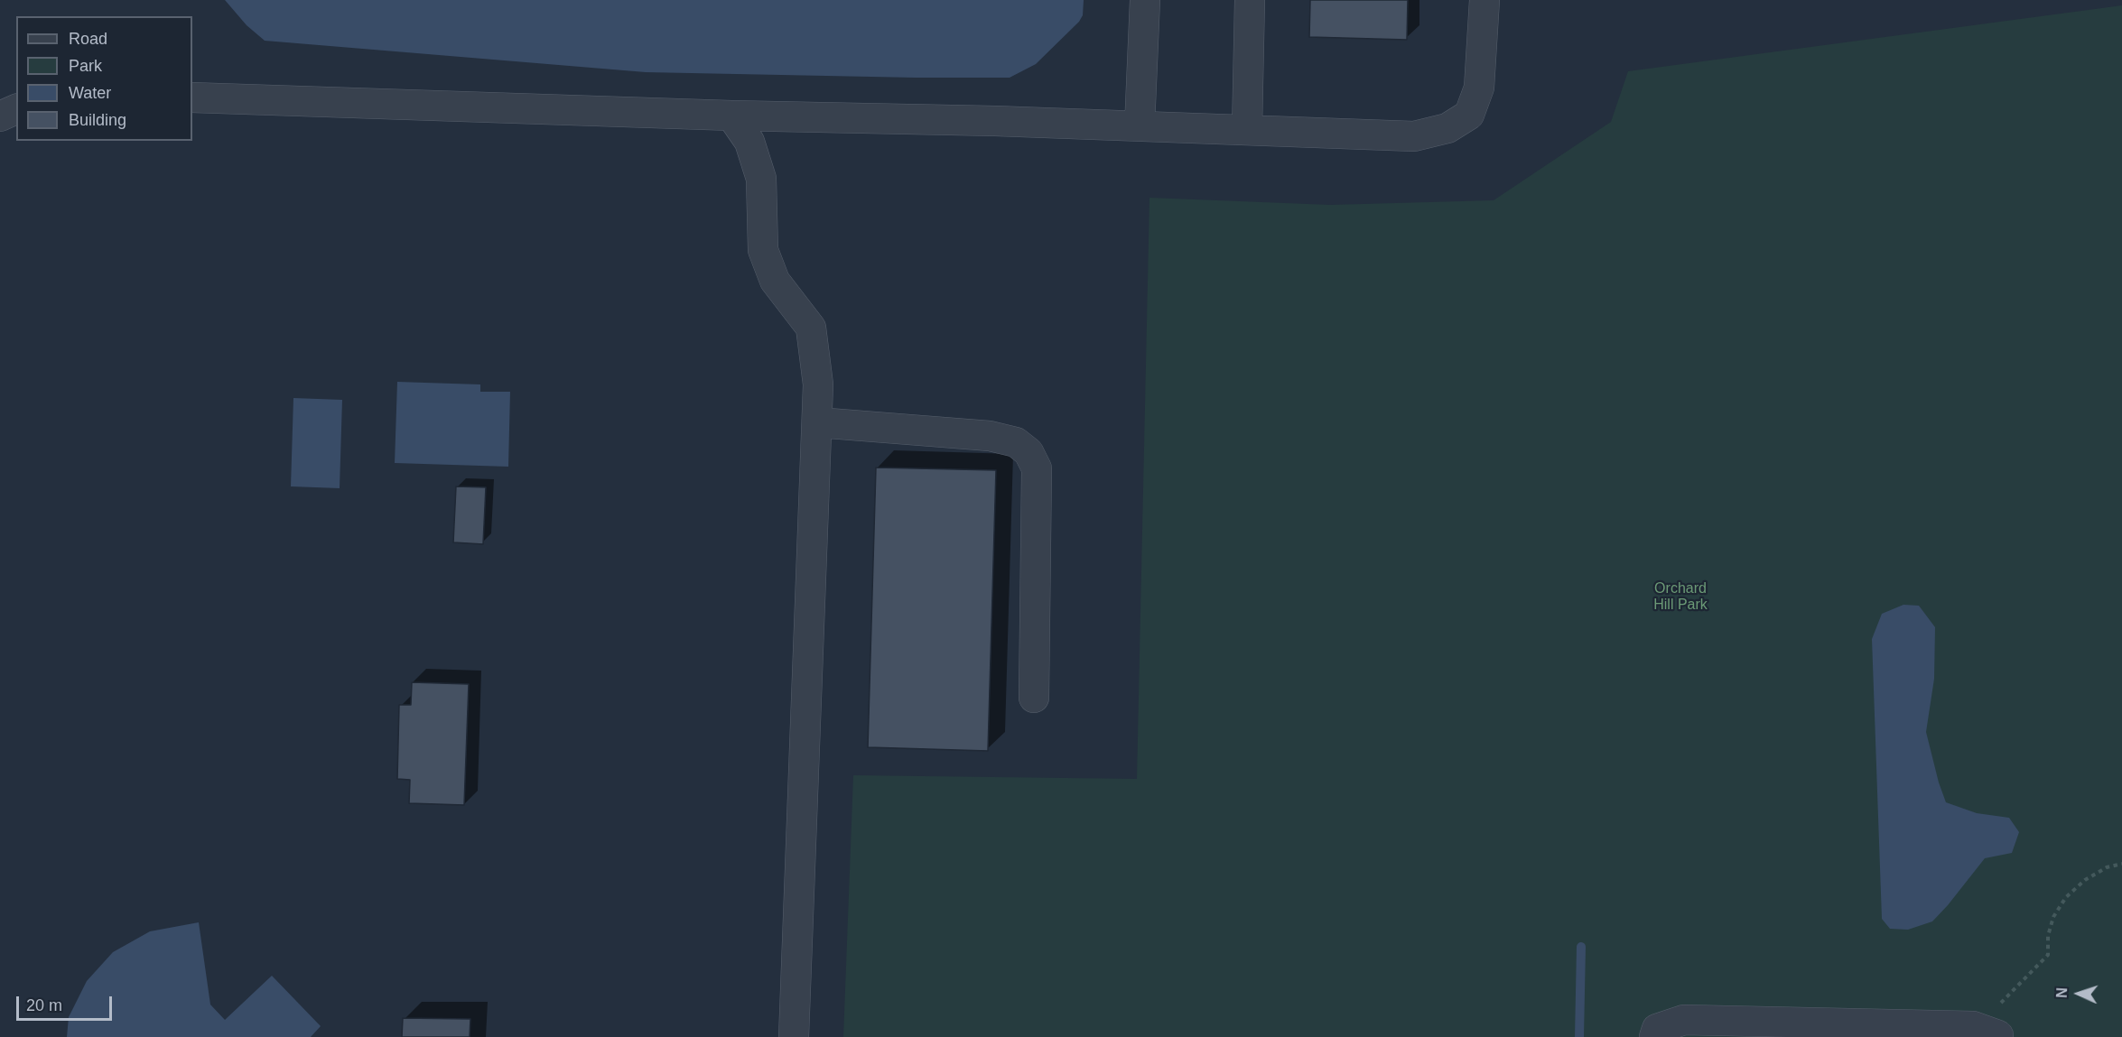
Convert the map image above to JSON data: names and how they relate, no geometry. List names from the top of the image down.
{
  "parks": ["Orchard Hill Park"],
  "legend": [
    "Road",
    "Park",
    "Water",
    "Building"
  ],
  "scale_bar": "20 m",
  "north": "left"
}
